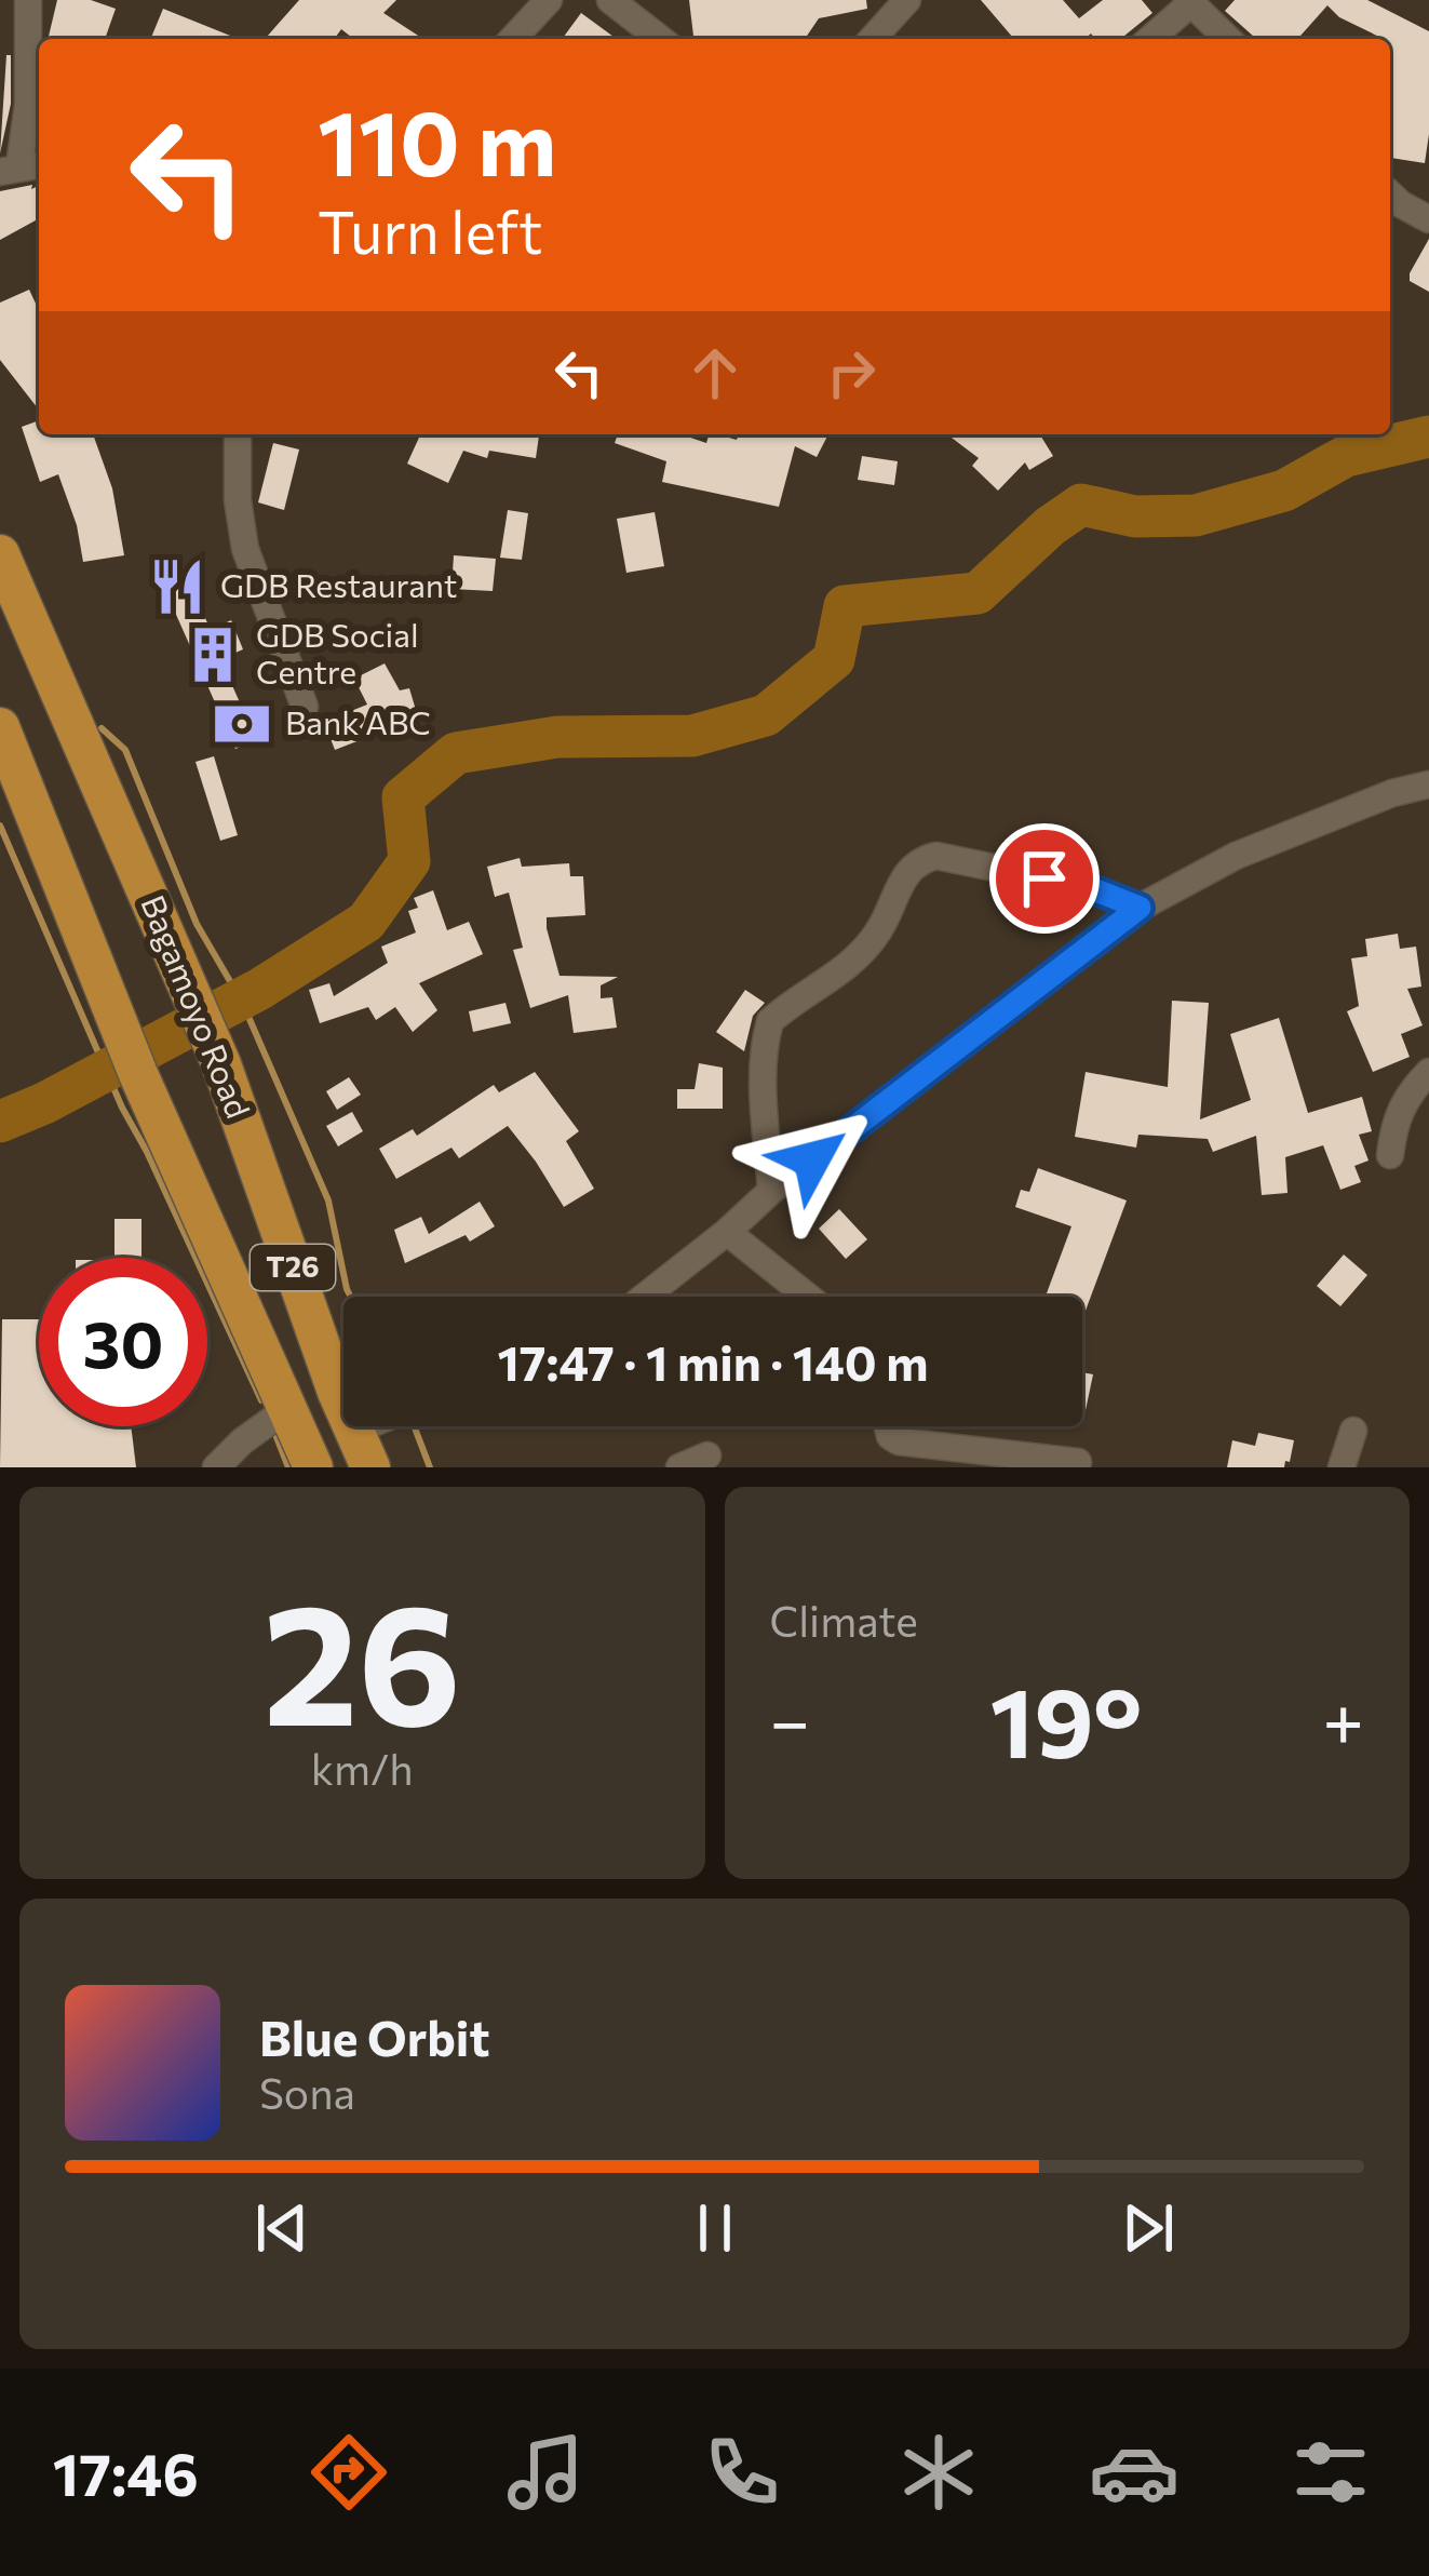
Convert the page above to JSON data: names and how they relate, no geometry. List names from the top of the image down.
{
  "streets": {
    "highway": ["Bagamoyo Road", "T26"]
  },
  "places": {
    "restaurant": ["GDB Restaurant"],
    "building": ["GDB Social Centre"],
    "bank": ["Bank ABC"]
  },
  "page": {
    "turn": ["110 m", "Turn left"],
    "limit": "30",
    "trip": "17:47 · 1 min · 140 m",
    "tile": [
      ["26", "km/h"],
      "Climate"
    ],
    "heat": ["−", "19°", "+"],
    "song": ["Blue Orbit", "Sona"],
    "tabs": "17:46"
  }
}
